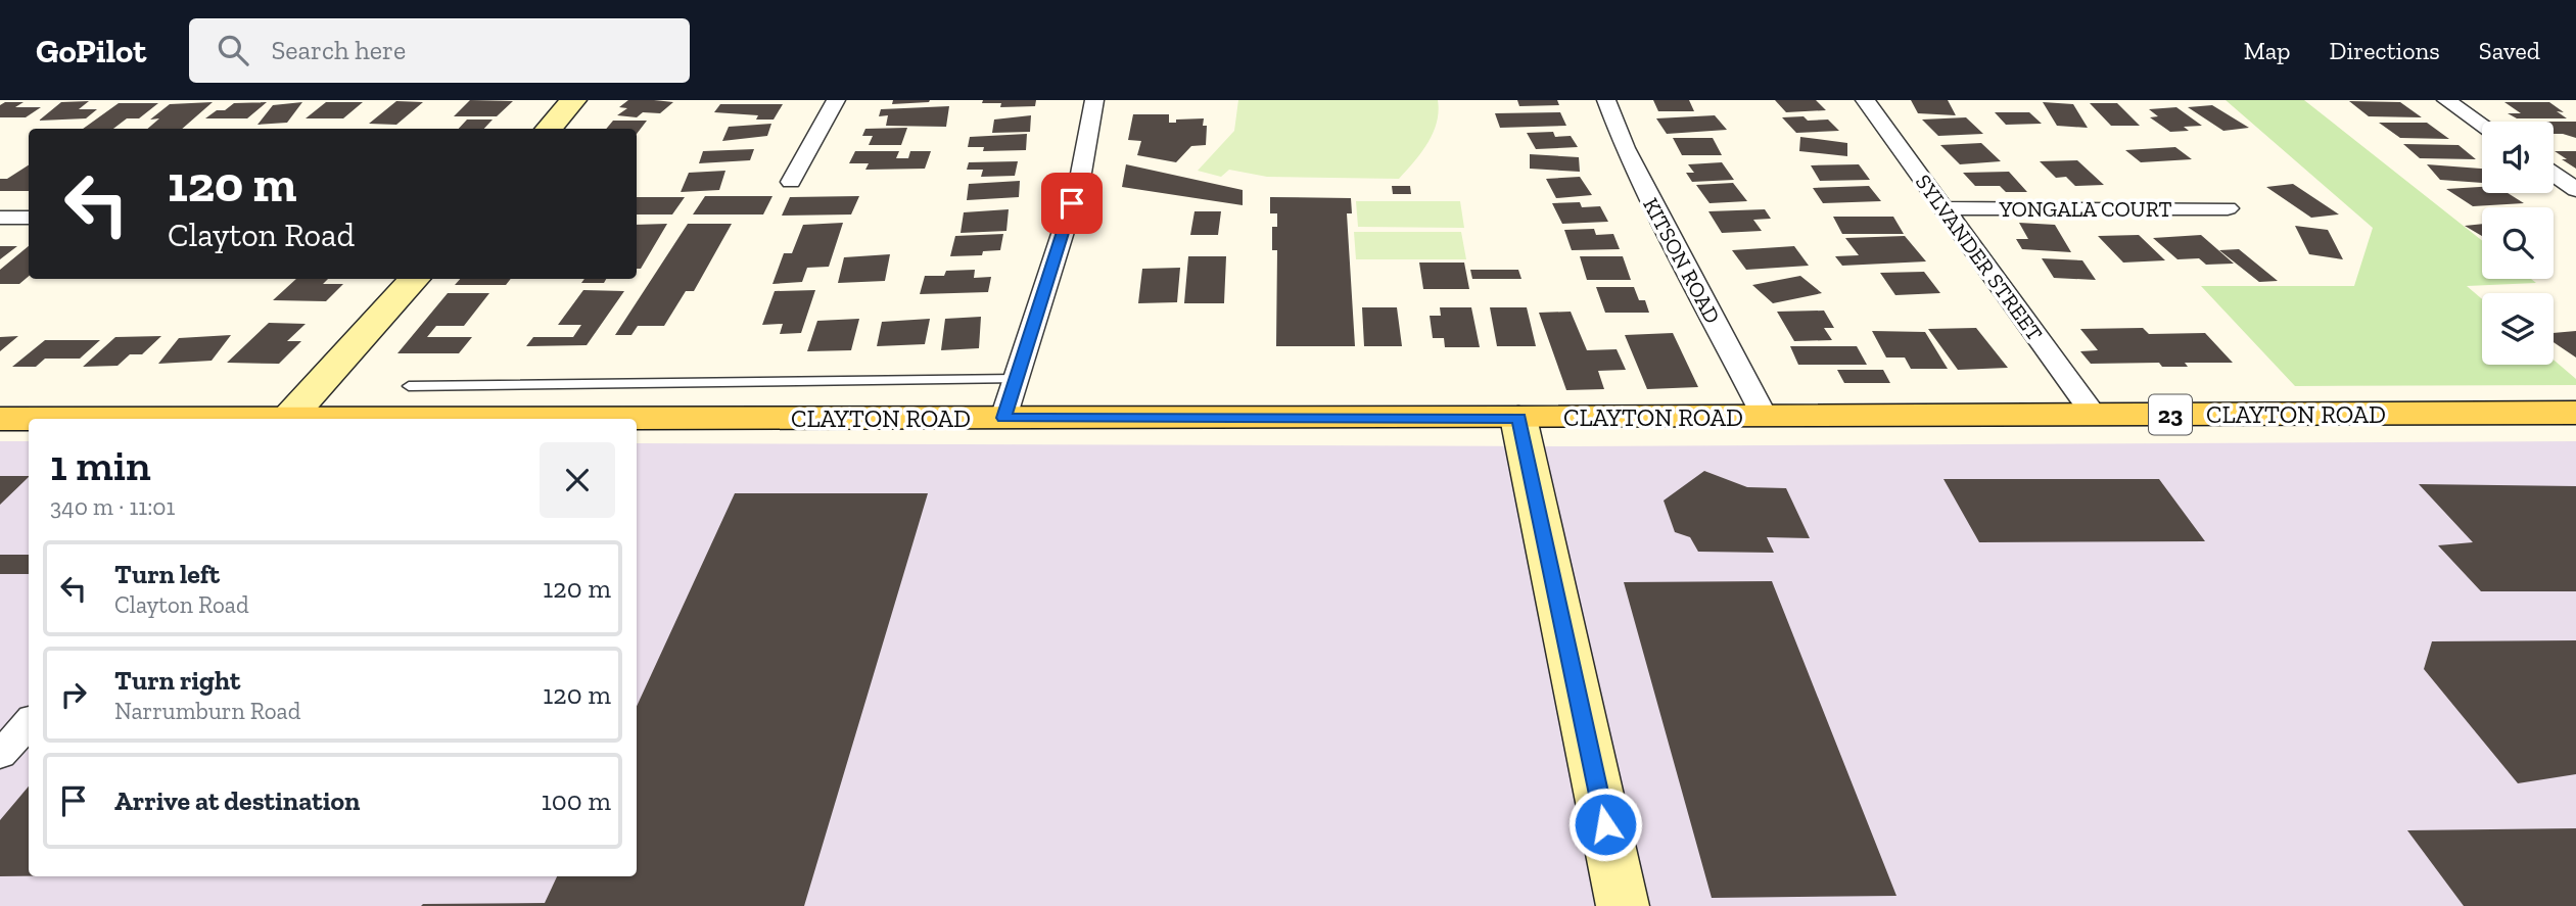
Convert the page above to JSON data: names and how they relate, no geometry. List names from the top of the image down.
{
  "streets": {
    "main road": ["CLAYTON ROAD", "23"],
    "street": ["YONGALA COURT", "SYLVANDER STREET", "KITSON ROAD"]
  },
  "crossings": [
    ["YONGALA COURT", "SYLVANDER STREET"],
    ["SYLVANDER STREET", "CLAYTON ROAD"],
    ["KITSON ROAD", "CLAYTON ROAD"]
  ],
  "page": {
    "header": "GoPilot",
    "search": "Search here",
    "nav": ["Map", "Directions", "Saved"],
    "turn": ["120 m", "Clayton Road"],
    "heading": ["1 min", "340 m · 11:01"],
    "list": [
      {
        "name": "Turn left",
        "note": "Clayton Road",
        "value": "120 m"
      },
      {
        "name": "Turn right",
        "note": "Narrumburn Road",
        "value": "120 m"
      },
      {
        "name": "Arrive at destination",
        "value": "100 m"
      }
    ]
  }
}
